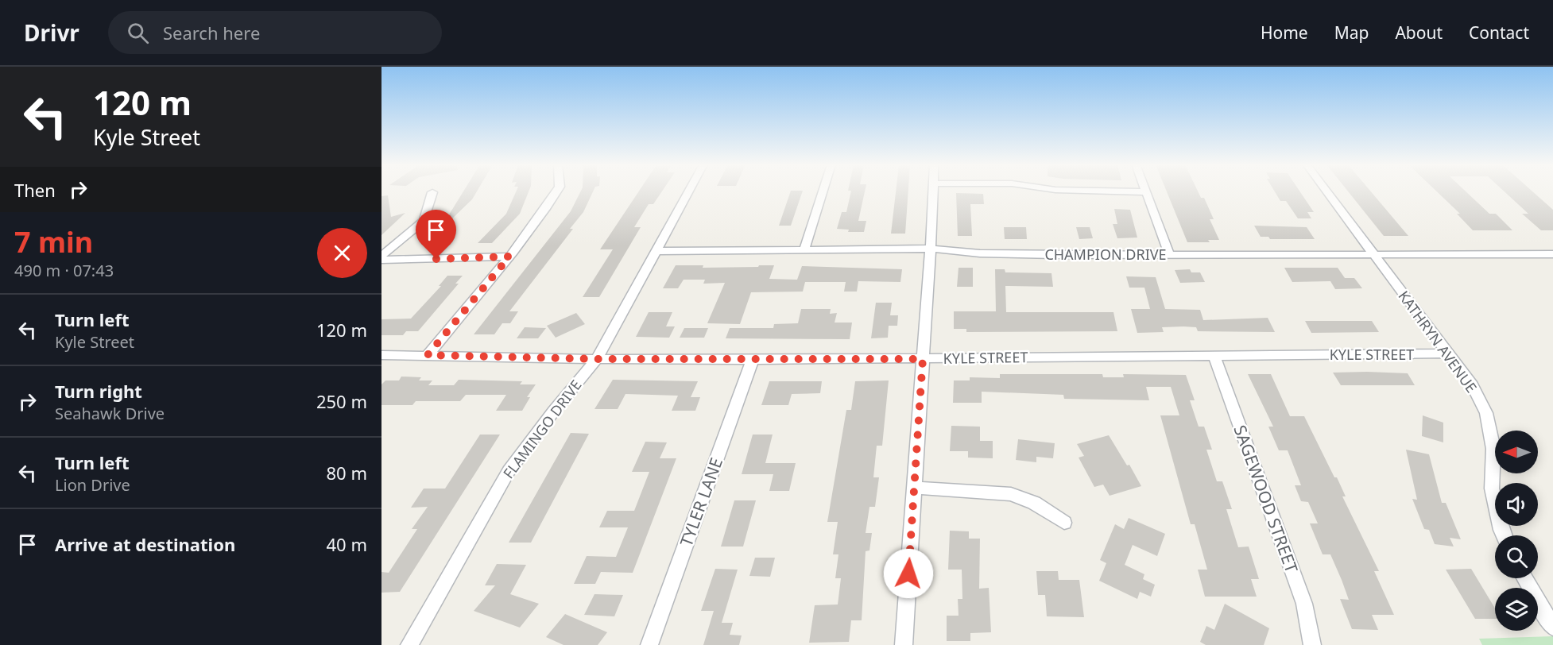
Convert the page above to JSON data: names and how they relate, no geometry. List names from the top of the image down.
{
  "streets": {
    "street": [
      "CHAMPION DRIVE",
      "KATHRYN AVENUE",
      "KYLE STREET",
      "FLAMINGO DRIVE",
      "SAGEWOOD STREET",
      "TYLER LANE"
    ]
  },
  "crossings": [
    ["CHAMPION DRIVE", "KATHRYN AVENUE"],
    ["CHAMPION DRIVE", "FLAMINGO DRIVE"],
    ["KATHRYN AVENUE", "KYLE STREET"],
    ["KYLE STREET", "FLAMINGO DRIVE"],
    ["KYLE STREET", "SAGEWOOD STREET"],
    ["KYLE STREET", "TYLER LANE"]
  ],
  "north": "left",
  "page": {
    "header": "Drivr",
    "search": "Search here",
    "nav": [
      "Home",
      "Map",
      "About",
      "Contact"
    ],
    "turn": ["120 m", "Kyle Street"],
    "then": "Then",
    "heading": ["7 min", "490 m · 07:43"],
    "list": [
      {
        "name": "Turn left",
        "note": "Kyle Street",
        "value": "120 m"
      },
      {
        "name": "Turn right",
        "note": "Seahawk Drive",
        "value": "250 m"
      },
      {
        "name": "Turn left",
        "note": "Lion Drive",
        "value": "80 m"
      },
      {
        "name": "Arrive at destination",
        "value": "40 m"
      }
    ]
  }
}
